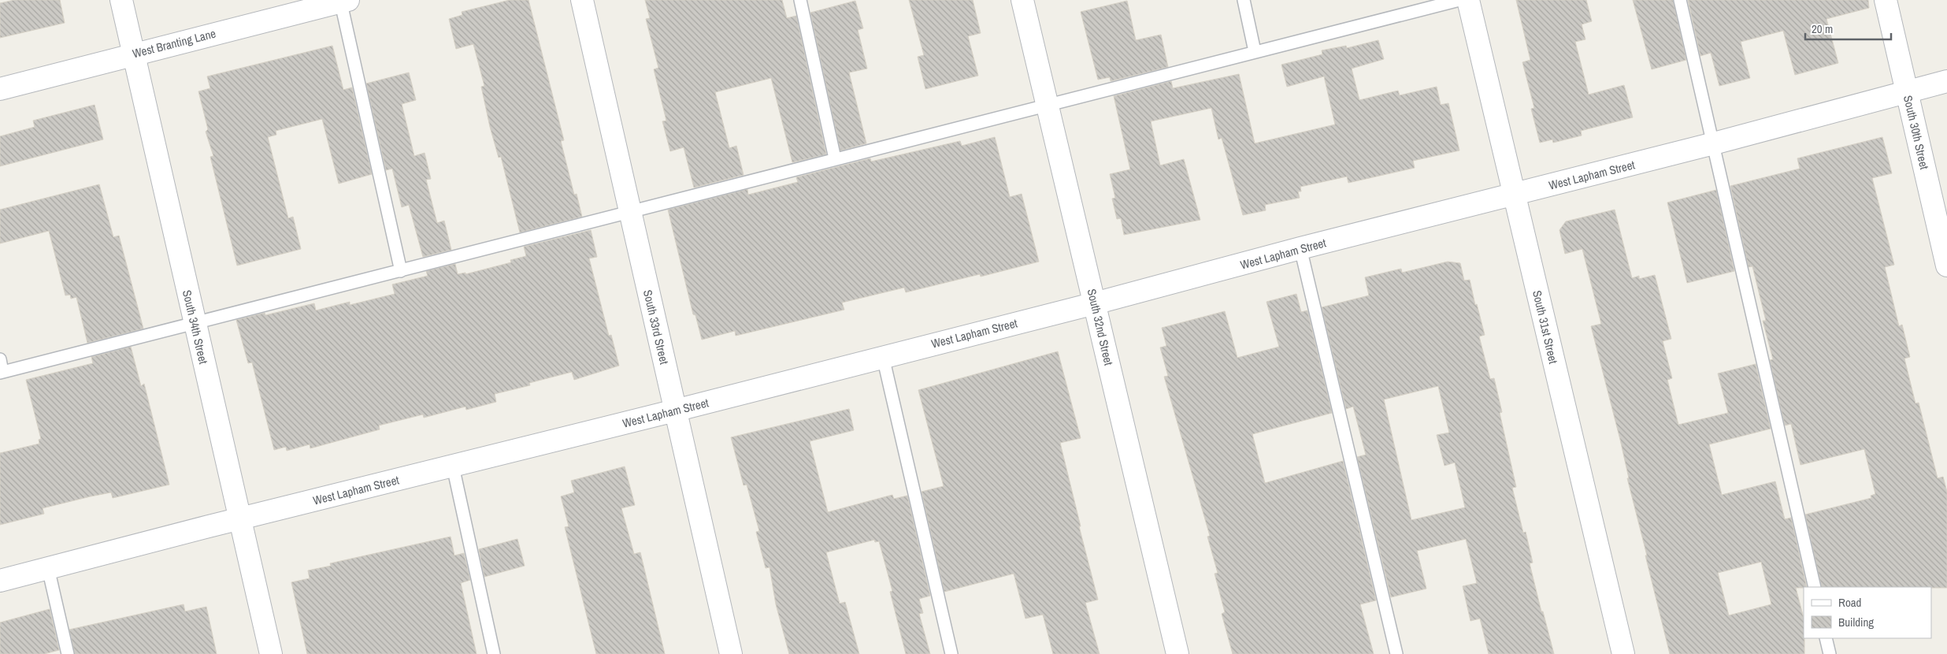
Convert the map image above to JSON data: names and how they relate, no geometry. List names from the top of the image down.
{
  "streets": {
    "street": [
      "West Branting Lane",
      "South 30th Street",
      "West Lapham Street",
      "South 34th Street",
      "South 33rd Street",
      "South 32nd Street",
      "South 31st Street"
    ]
  },
  "crossings": [
    ["West Branting Lane", "South 34th Street"],
    ["South 30th Street", "West Lapham Street"],
    ["West Lapham Street", "South 34th Street"],
    ["West Lapham Street", "South 33rd Street"],
    ["West Lapham Street", "South 32nd Street"],
    ["West Lapham Street", "South 31st Street"]
  ],
  "legend": ["Road", "Building"],
  "scale_bar": "20 m"
}
